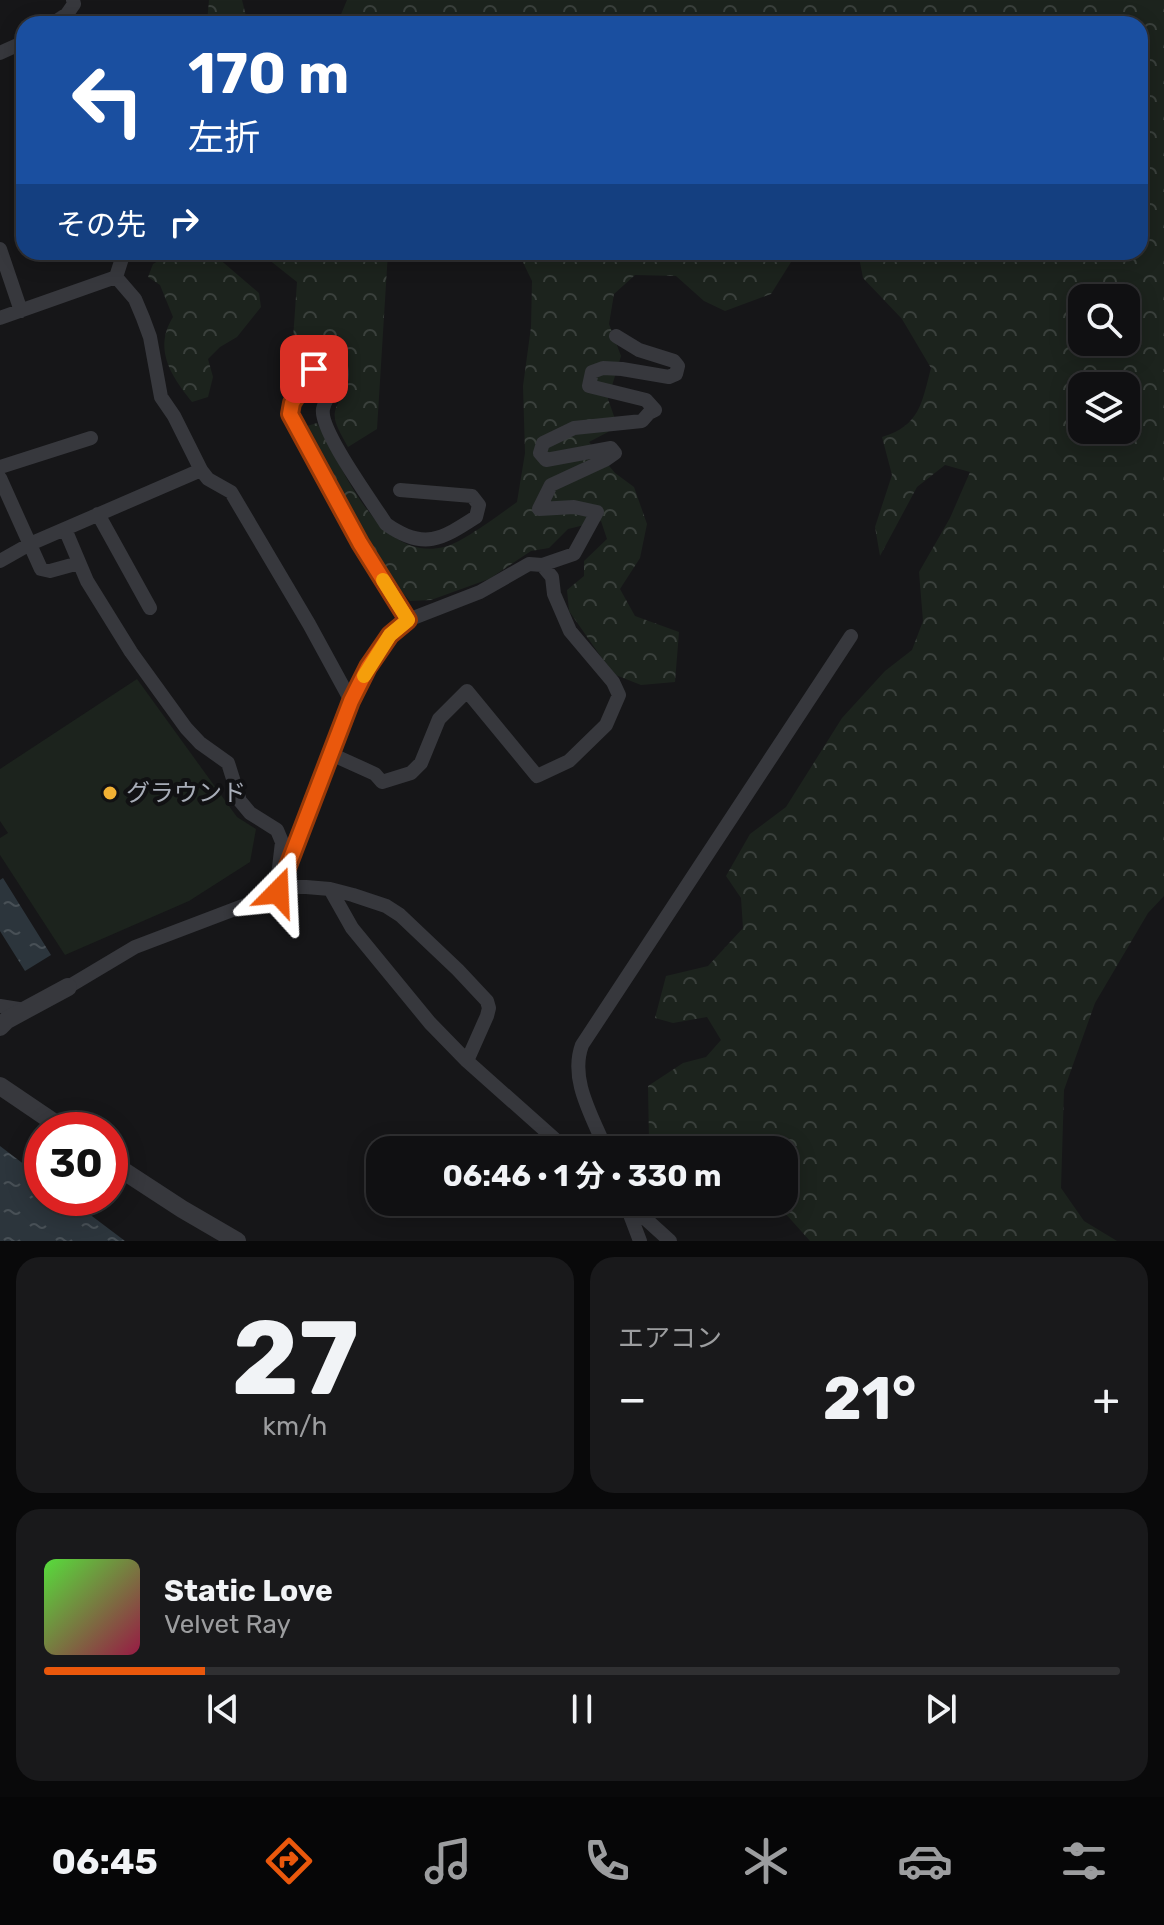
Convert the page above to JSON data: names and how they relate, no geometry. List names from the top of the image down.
{
  "places": ["グラウンド"],
  "page": {
    "turn": ["170 m", "左折"],
    "then": "その先",
    "limit": "30",
    "trip": "06:46 · 1 分 · 330 m",
    "tile": [
      ["27", "km/h"],
      "エアコン"
    ],
    "heat": ["−", "21°", "+"],
    "song": ["Static Love", "Velvet Ray"],
    "tabs": "06:45"
  }
}
